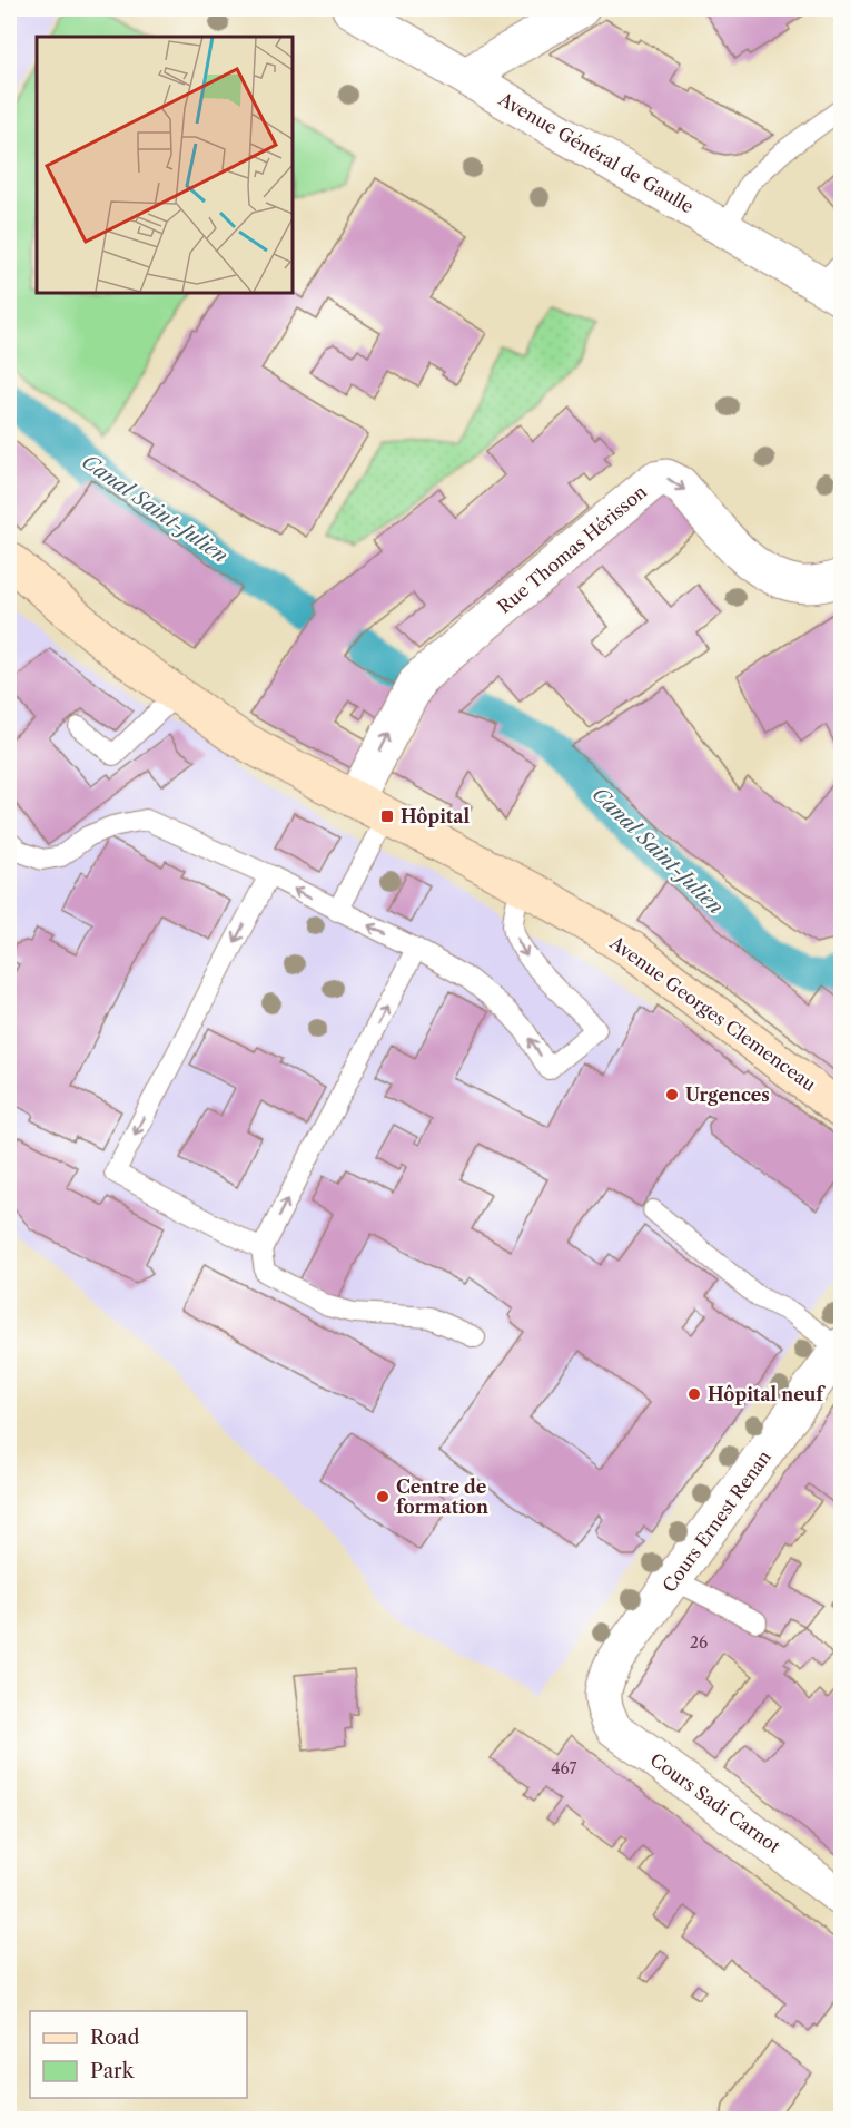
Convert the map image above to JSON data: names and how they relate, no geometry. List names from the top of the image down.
{
  "streets": {
    "main road": ["Avenue Georges Clemenceau"],
    "street": [
      "Avenue Général de Gaulle",
      "Rue Thomas Hérisson",
      "Cours Ernest Renan",
      "Cours Sadi Carnot"
    ]
  },
  "crossings": [
    ["Rue Thomas Hérisson", "Avenue Georges Clemenceau"],
    ["Cours Ernest Renan", "Cours Sadi Carnot"]
  ],
  "water": ["Canal Saint-Julien"],
  "places": {
    "transit": ["Hôpital"],
    "other": ["Urgences", "Hôpital neuf", "Centre de formation"]
  },
  "house_numbers": ["26", "467"],
  "legend": ["Road", "Park"]
}
